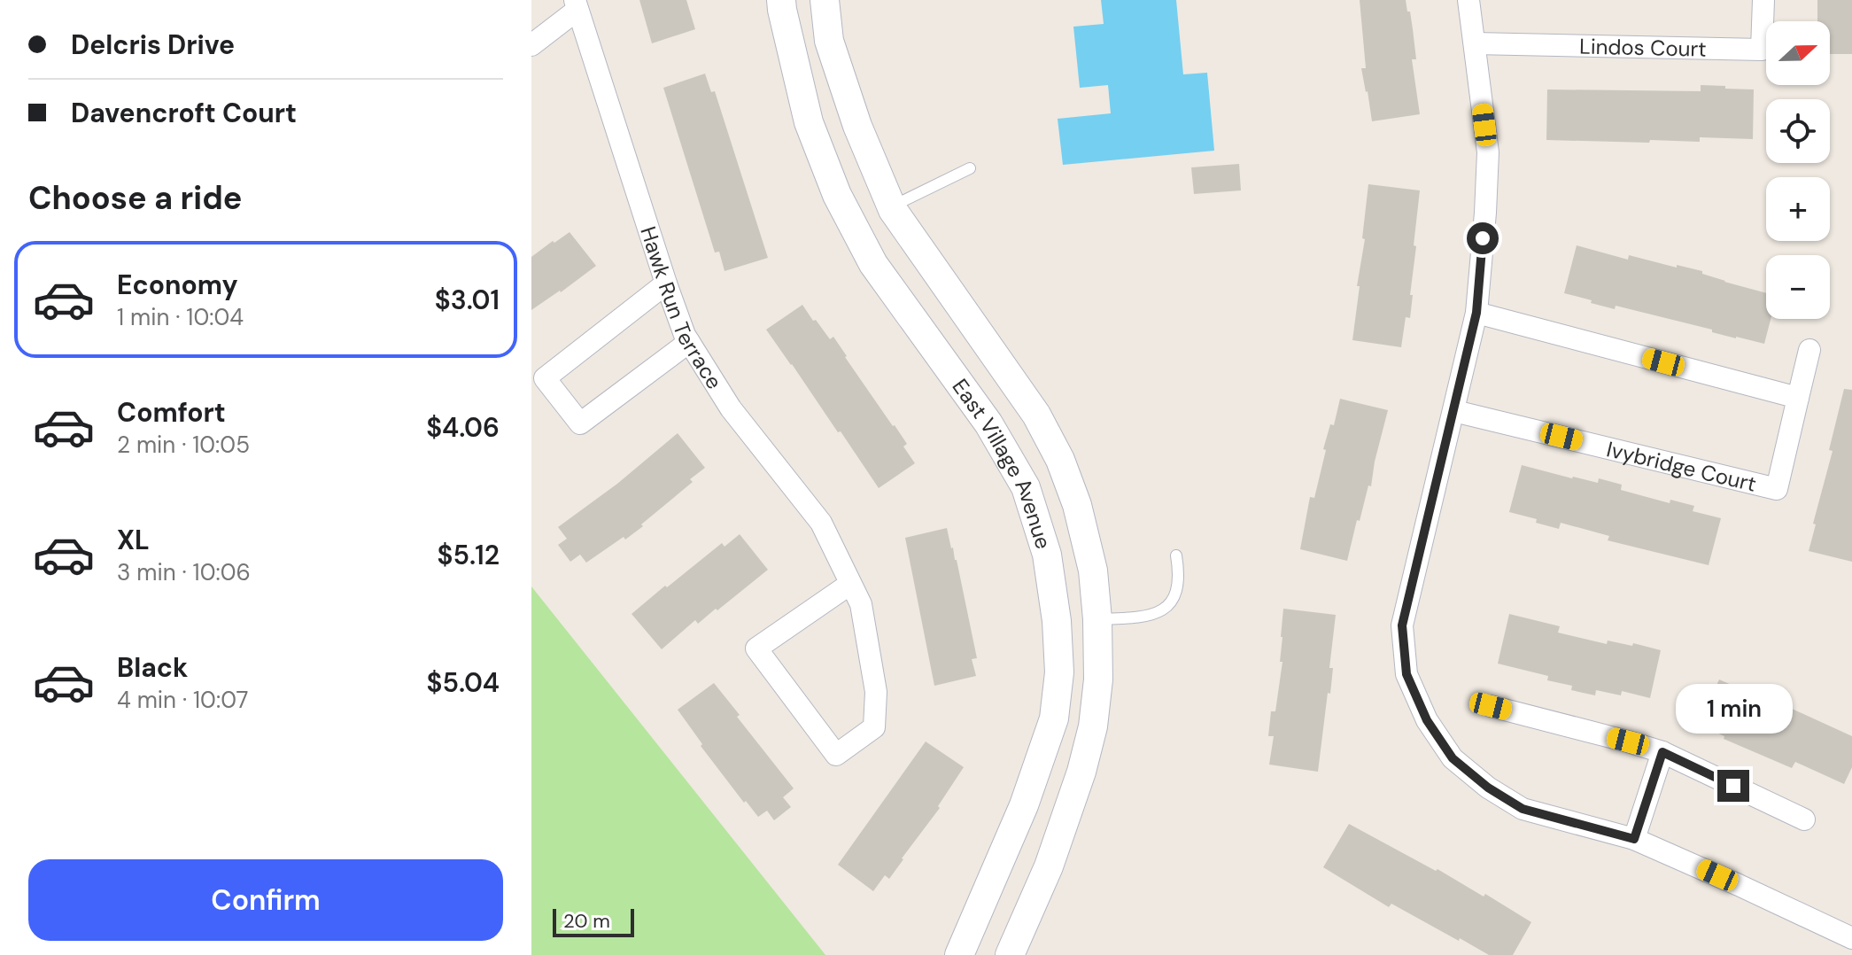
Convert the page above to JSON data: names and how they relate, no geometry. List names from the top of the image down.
{
  "streets": {
    "street": [
      "Lindos Court",
      "Hawk Run Terrace",
      "East Village Avenue",
      "Ivybridge Court"
    ]
  },
  "scale_bar": "20 m",
  "north": "right",
  "page": {
    "banner": ["Delcris Drive", "Davencroft Court"],
    "map_buttons": ["+", "−"],
    "heading": "Choose a ride",
    "list": [
      {
        "name": "Economy",
        "note": "1 min · 10:04",
        "value": "$3.01"
      },
      {
        "name": "Comfort",
        "note": "2 min · 10:05",
        "value": "$4.06"
      },
      {
        "name": "XL",
        "note": "3 min · 10:06",
        "value": "$5.12"
      },
      {
        "name": "Black",
        "note": "4 min · 10:07",
        "value": "$5.04"
      }
    ],
    "bubble": "1 min",
    "buttons": "Confirm",
    "scale": "20 m"
  }
}
